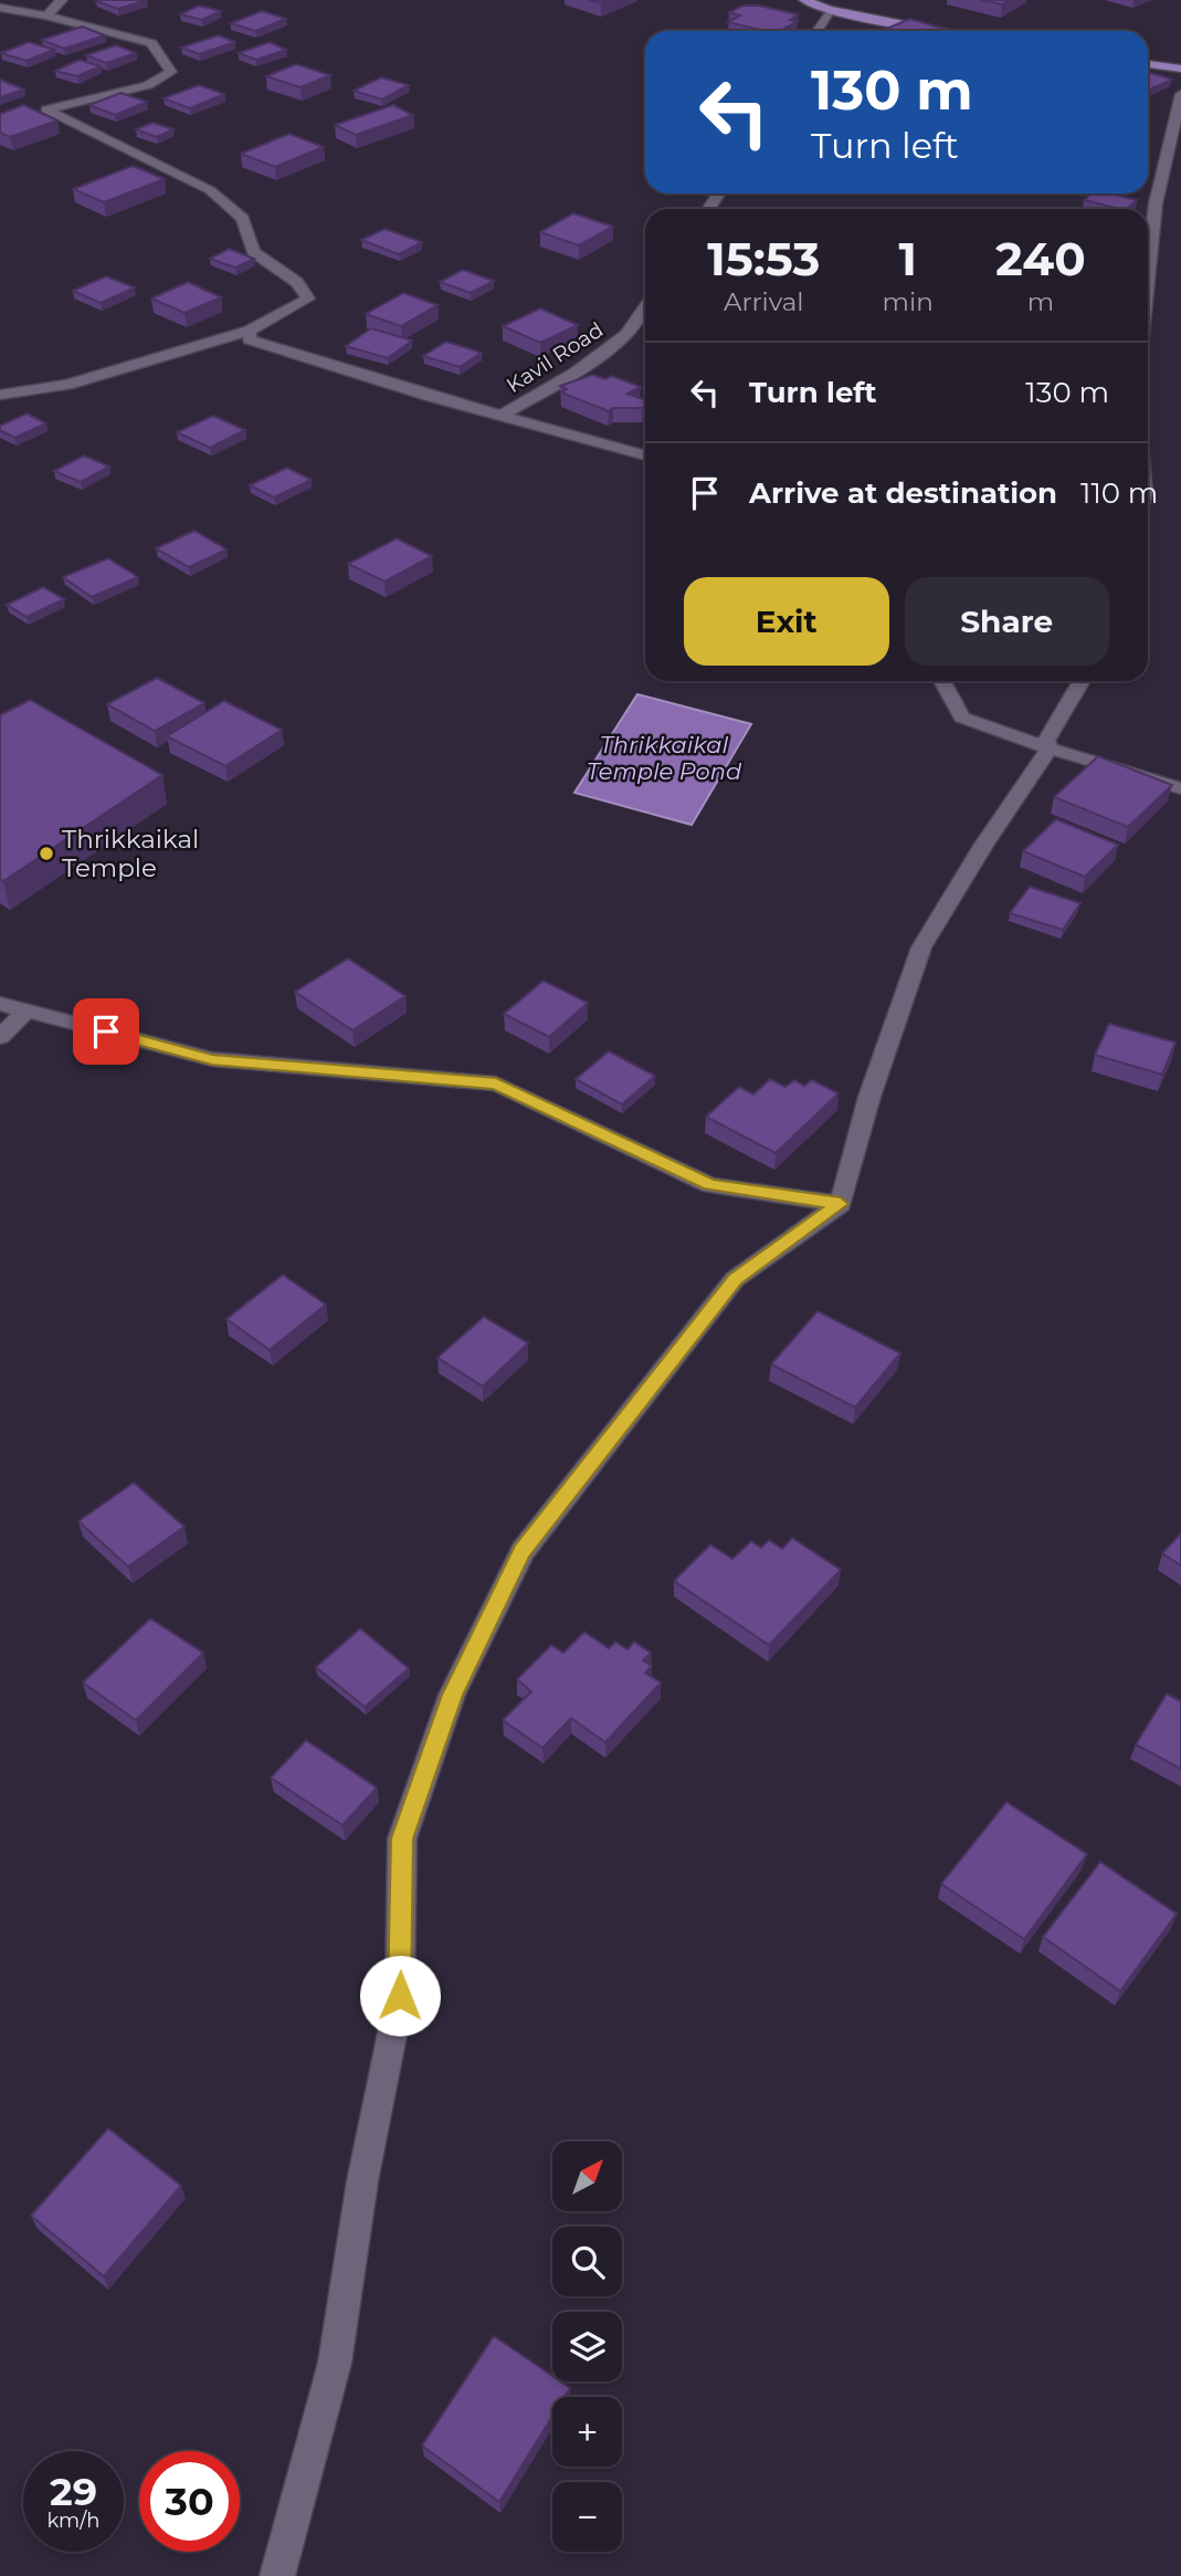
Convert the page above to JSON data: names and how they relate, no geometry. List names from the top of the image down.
{
  "streets": {
    "street": ["Kavil Road"]
  },
  "water": ["Thrikkaikal Temple Pond"],
  "places": ["Thrikkaikal Temple"],
  "north": "top right",
  "page": {
    "turn": ["130 m", "Turn left"],
    "eta": [
      "15:53",
      "Arrival",
      "1",
      "min",
      "240",
      "m"
    ],
    "list": [
      {
        "name": "Turn left",
        "value": "130 m"
      },
      {
        "name": "Arrive at destination",
        "value": "110 m"
      }
    ],
    "buttons": ["Exit", "Share"],
    "map_buttons": ["+", "−"],
    "speed": "29 km/h",
    "limit": "30"
  }
}
